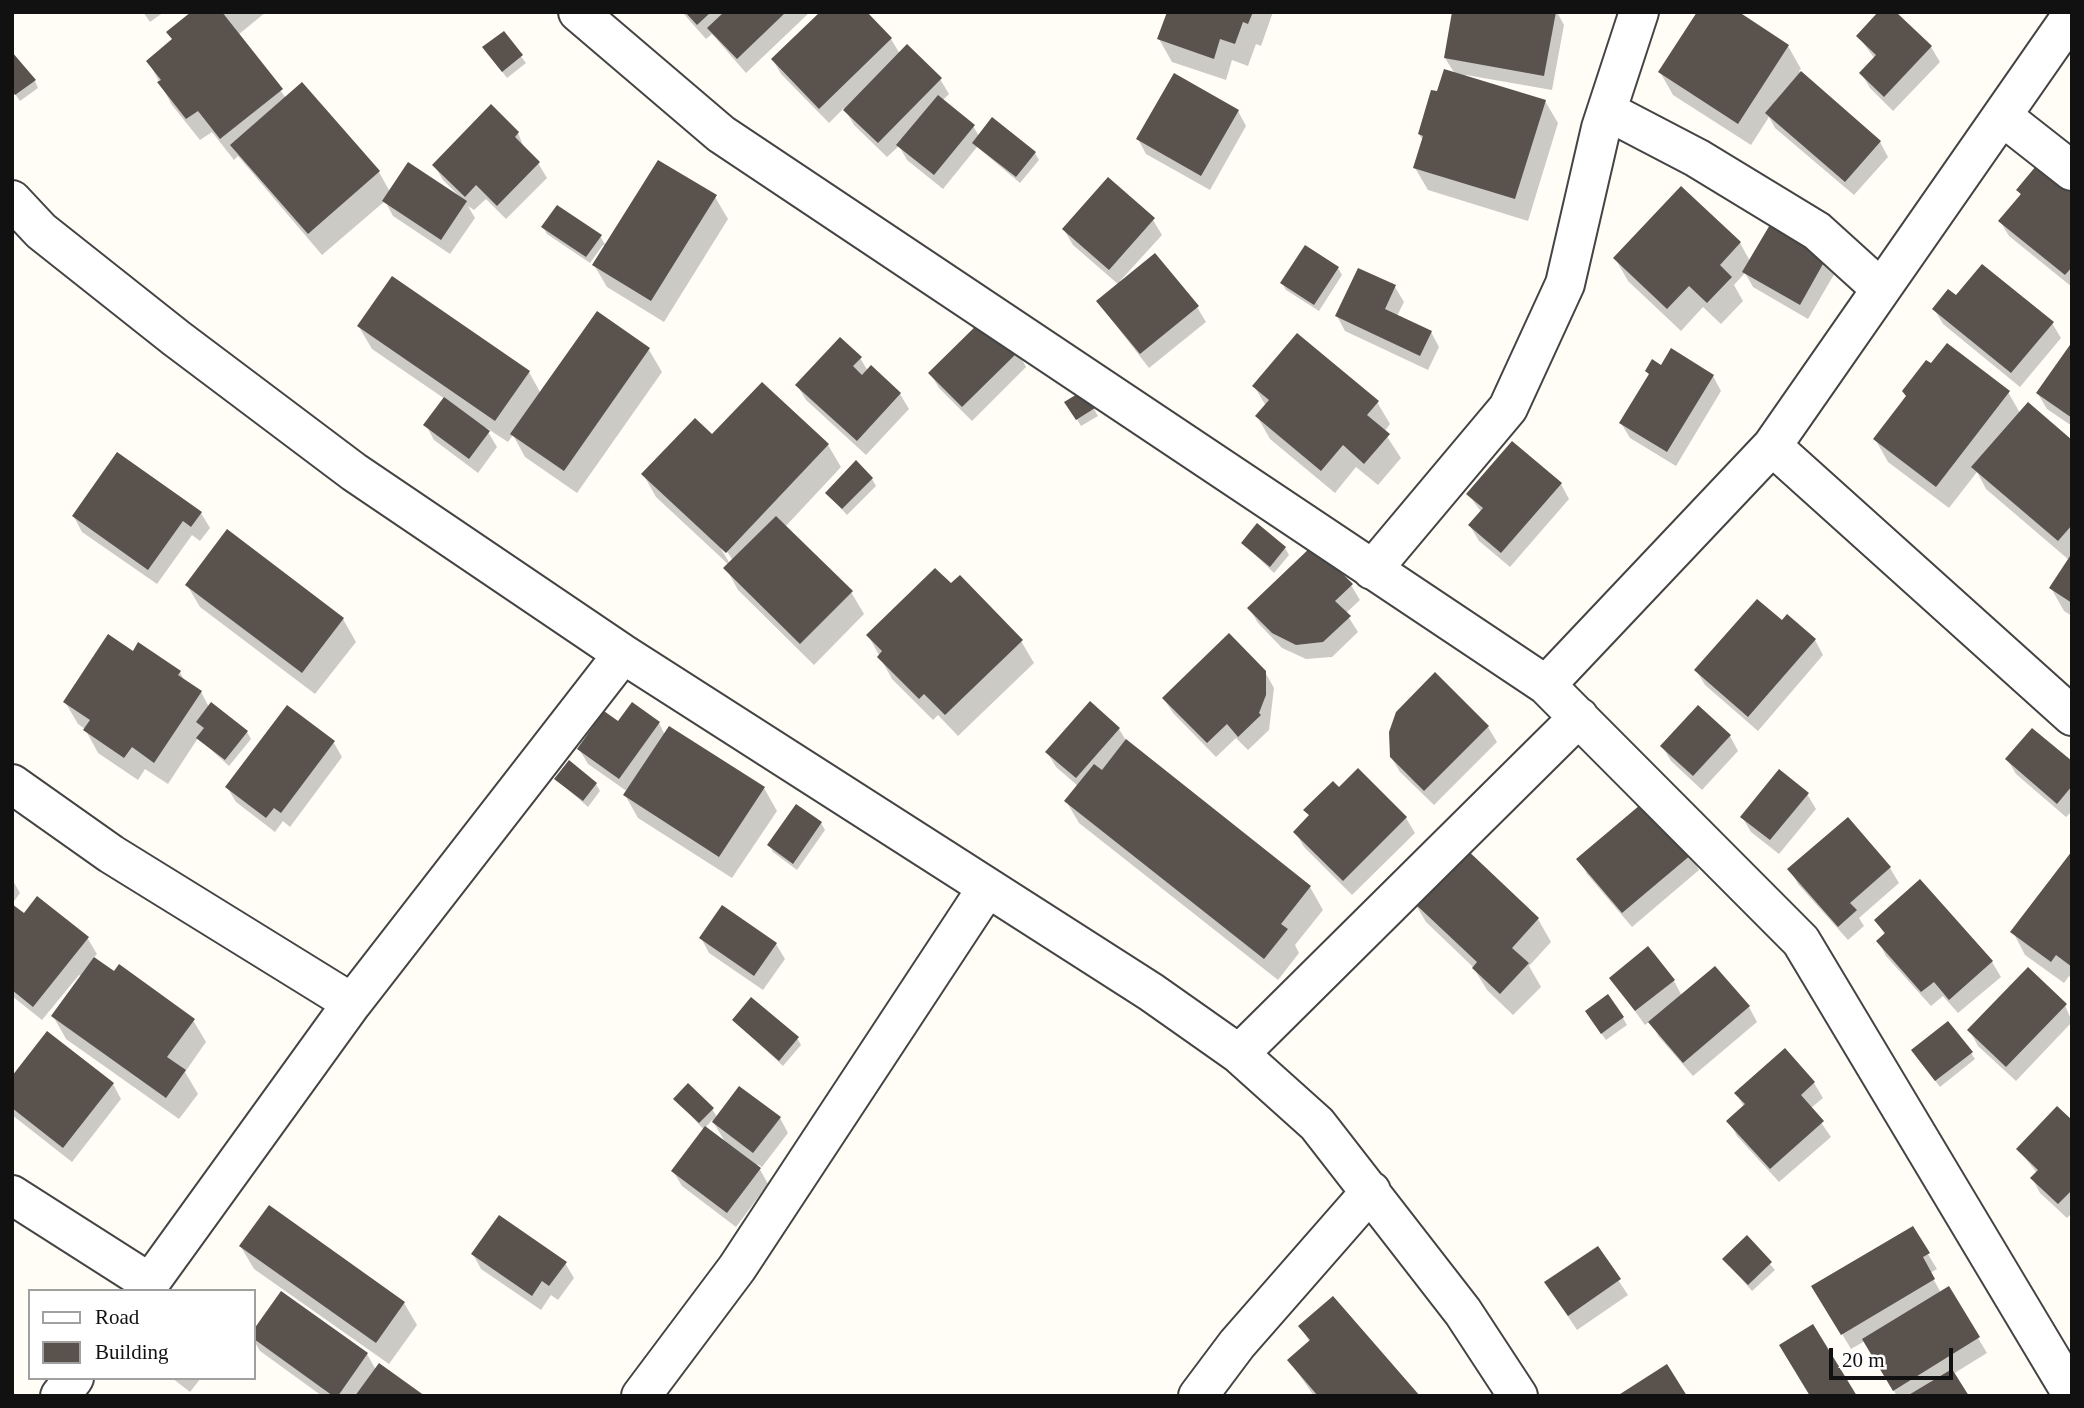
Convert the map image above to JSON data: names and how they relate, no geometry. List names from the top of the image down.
{
  "legend": ["Road", "Building"],
  "scale_bar": "20 m"
}
